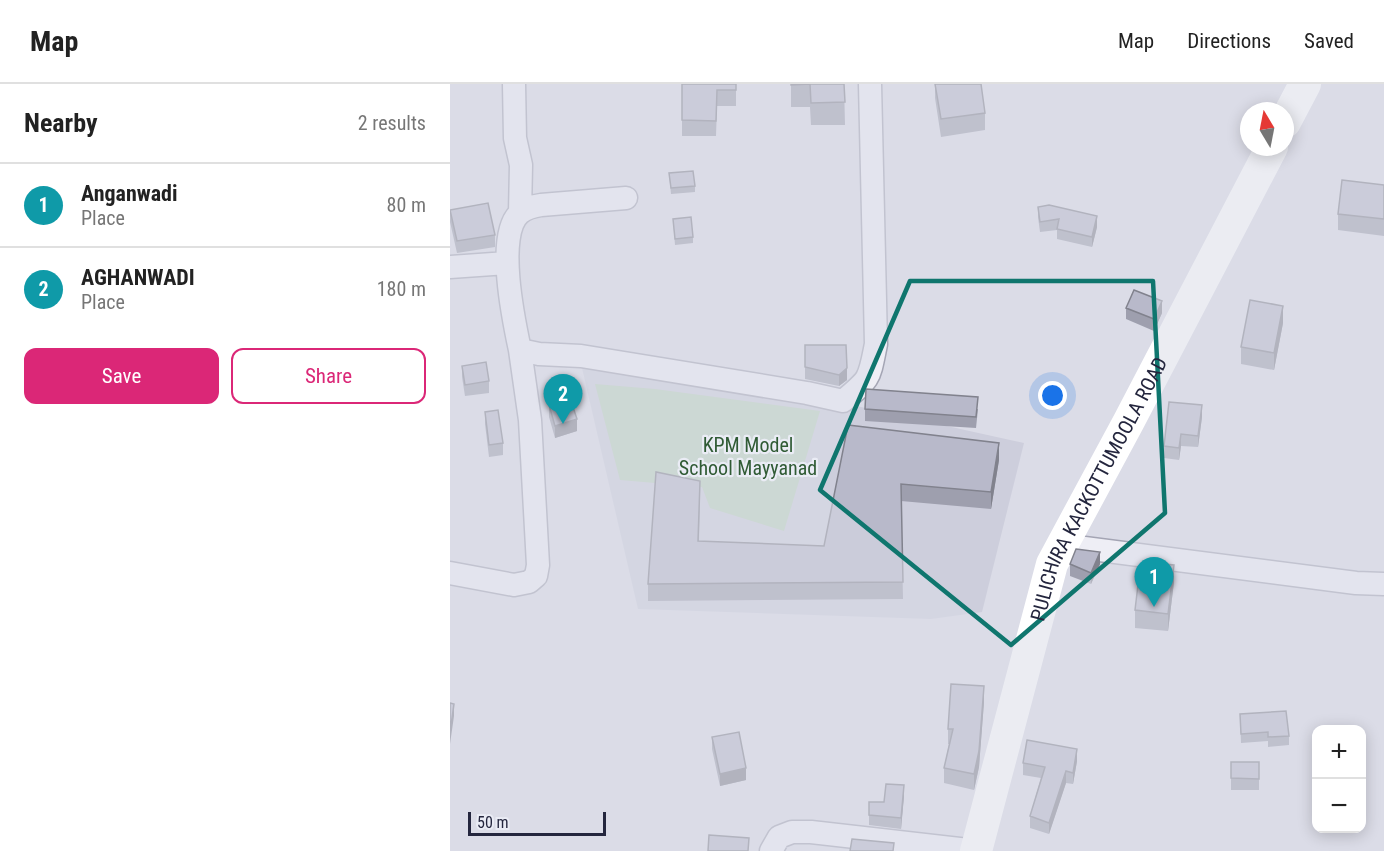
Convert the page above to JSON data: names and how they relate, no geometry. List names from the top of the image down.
{
  "streets": {
    "main road": ["PULICHIRA KACKOTTUMOOLA ROAD"]
  },
  "parks": ["KPM Model School Mayyanad"],
  "scale_bar": "50 m",
  "north": "top",
  "page": {
    "header": "Map",
    "nav": ["Map", "Directions", "Saved"],
    "heading": ["Nearby", "2 results"],
    "list": [
      {
        "mark": "1",
        "name": "Anganwadi",
        "note": "Place",
        "value": "80 m"
      },
      {
        "mark": "2",
        "name": "AGHANWADI",
        "note": "Place",
        "value": "180 m"
      }
    ],
    "buttons": ["Save", "Share"],
    "pins": ["2", "1"],
    "map_buttons": ["+", "−"],
    "scale": "50 m"
  }
}
